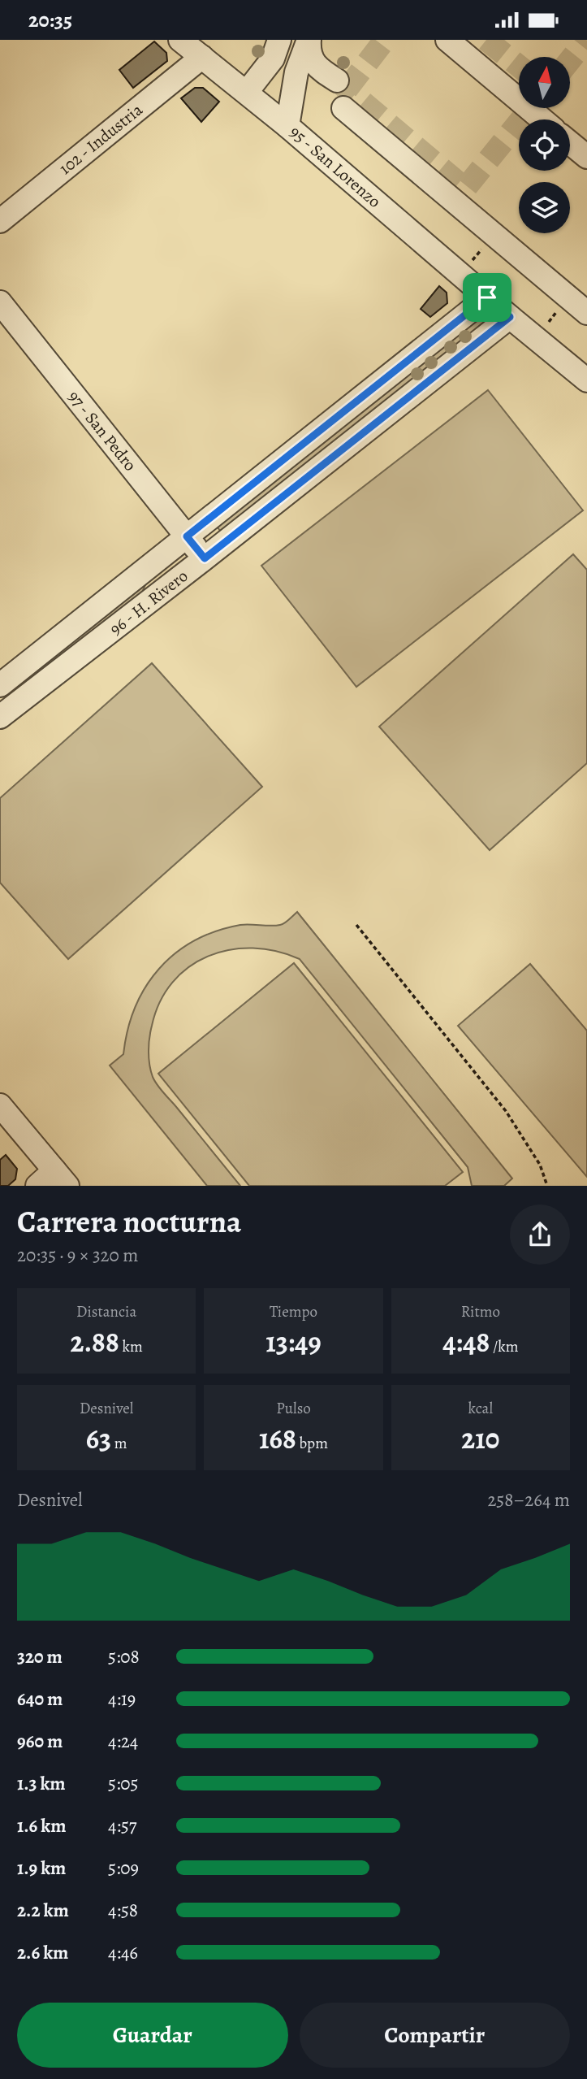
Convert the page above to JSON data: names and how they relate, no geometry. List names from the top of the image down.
{
  "streets": {
    "street": [
      "102 - Industria",
      "95 - San Lorenzo",
      "97 - San Pedro",
      "96 - H. Rivero"
    ]
  },
  "crossings": [
    ["102 - Industria", "95 - San Lorenzo"],
    ["95 - San Lorenzo", "96 - H. Rivero"],
    ["97 - San Pedro", "96 - H. Rivero"]
  ],
  "north": "top",
  "page": {
    "status": "20:35",
    "heading": ["Carrera nocturna", "20:35 · 9 × 320 m"],
    "stats": [
      ["Distancia", "2.88 km"],
      ["Tiempo", "13:49"],
      ["Ritmo", "4:48 /km"],
      ["Desnivel", "63 m"],
      ["Pulso", "168 bpm"],
      ["kcal", "210"]
    ],
    "chart": ["Desnivel", "258–264 m"],
    "list": [
      {
        "name": "320 m",
        "note": "5:08"
      },
      {
        "name": "640 m",
        "note": "4:19"
      },
      {
        "name": "960 m",
        "note": "4:24"
      },
      {
        "name": "1.3 km",
        "note": "5:05"
      },
      {
        "name": "1.6 km",
        "note": "4:57"
      },
      {
        "name": "1.9 km",
        "note": "5:09"
      },
      {
        "name": "2.2 km",
        "note": "4:58"
      },
      {
        "name": "2.6 km",
        "note": "4:46"
      }
    ],
    "buttons": ["Guardar", "Compartir"]
  }
}
